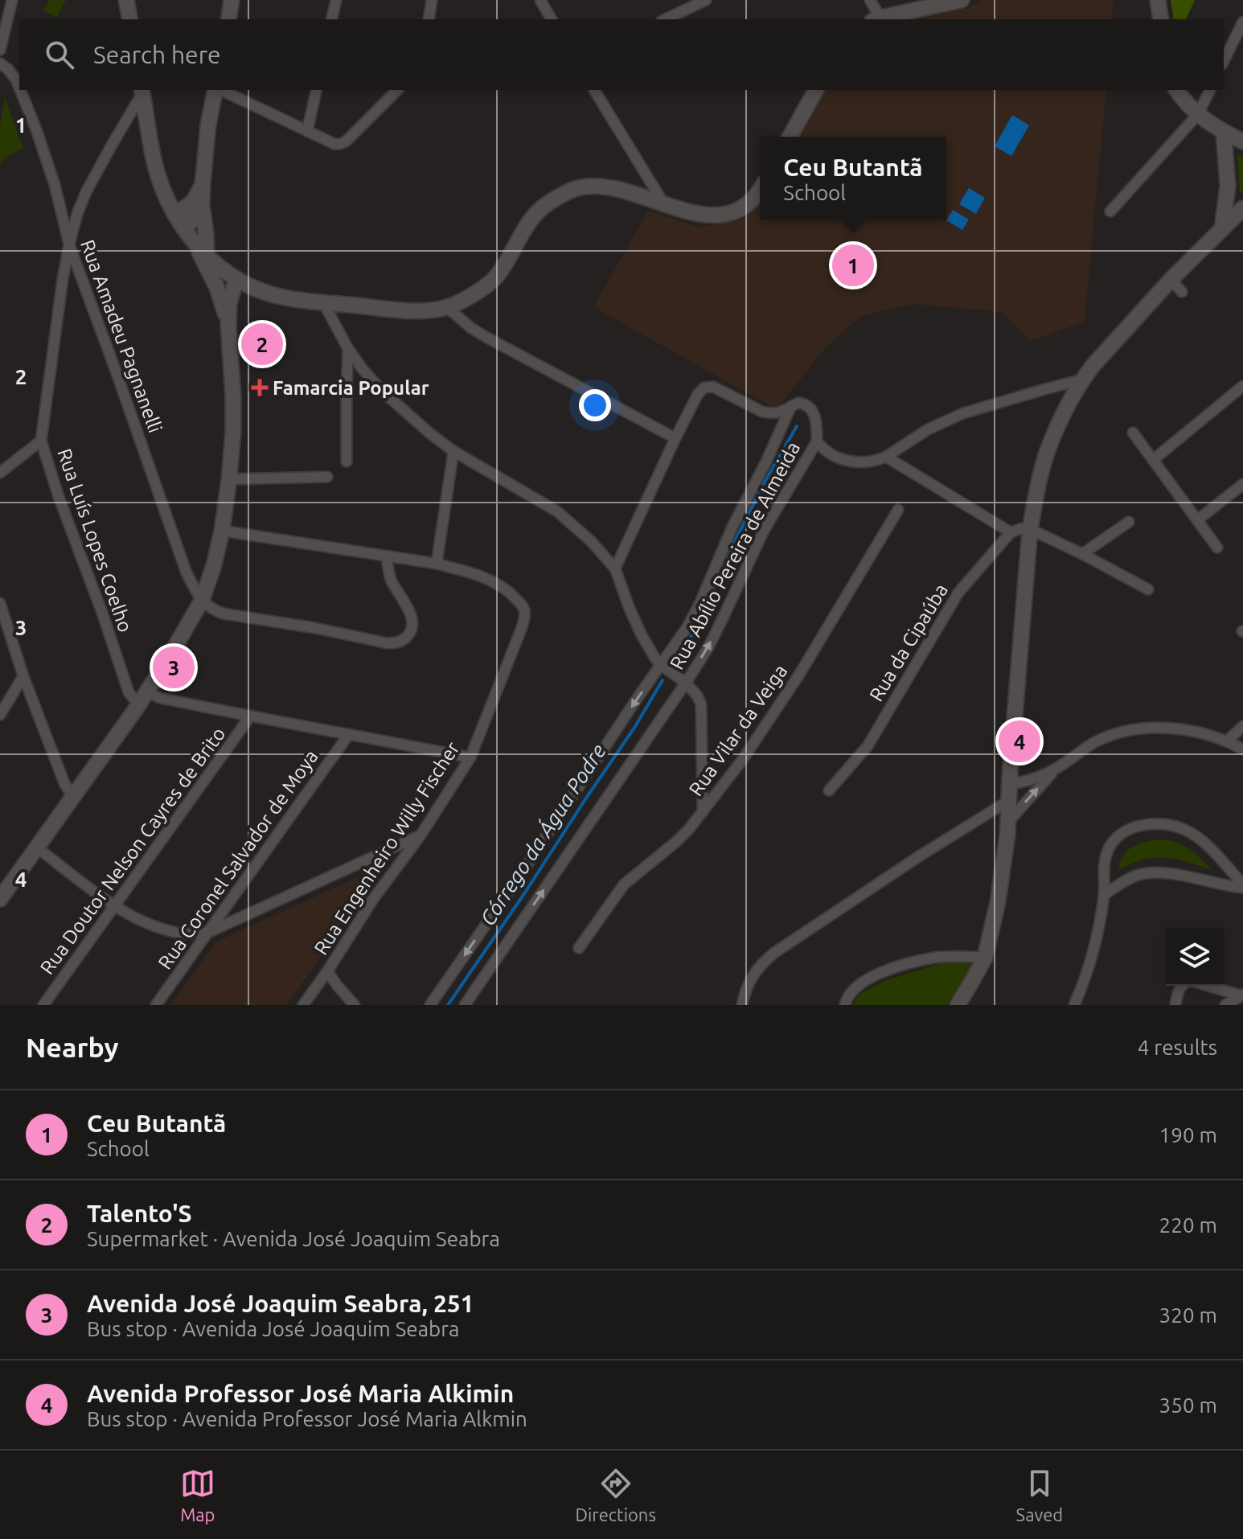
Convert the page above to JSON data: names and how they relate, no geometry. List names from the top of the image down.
{
  "streets": {
    "street": [
      "Rua Amadeu Pagnanelli",
      "Rua Luís Lopes Coelho",
      "Rua Abílio Pereira de Almeida",
      "Rua da Cipaúba",
      "Rua Vilar da Veiga",
      "Rua Engenheiro Willy Fischer",
      "Rua Doutor Nelson Cayres de Brito",
      "Rua Coronel Salvador de Moya"
    ]
  },
  "crossings": [
    ["Rua Amadeu Pagnanelli", "Rua Luís Lopes Coelho"]
  ],
  "water": ["Córrego da Água Podre"],
  "places": {
    "health": ["Famarcia Popular"]
  },
  "page": {
    "search": "Search here",
    "popup": ["Ceu Butantã", "School"],
    "pins": [
      "1",
      "2",
      "3",
      "4"
    ],
    "heading": ["Nearby", "4 results"],
    "list": [
      {
        "mark": "1",
        "name": "Ceu Butantã",
        "note": "School",
        "value": "190 m"
      },
      {
        "mark": "2",
        "name": "Talento'S",
        "note": "Supermarket · Avenida José Joaquim Seabra",
        "value": "220 m"
      },
      {
        "mark": "3",
        "name": "Avenida José Joaquim Seabra, 251",
        "note": "Bus stop · Avenida José Joaquim Seabra",
        "value": "320 m"
      },
      {
        "mark": "4",
        "name": "Avenida Professor José Maria Alkimin",
        "note": "Bus stop · Avenida Professor José Maria Alkmin",
        "value": "350 m"
      }
    ],
    "nav": ["Map", "Directions", "Saved"]
  },
  "grid": {
    "rows": [
      "1",
      "2",
      "3",
      "4"
    ]
  }
}
